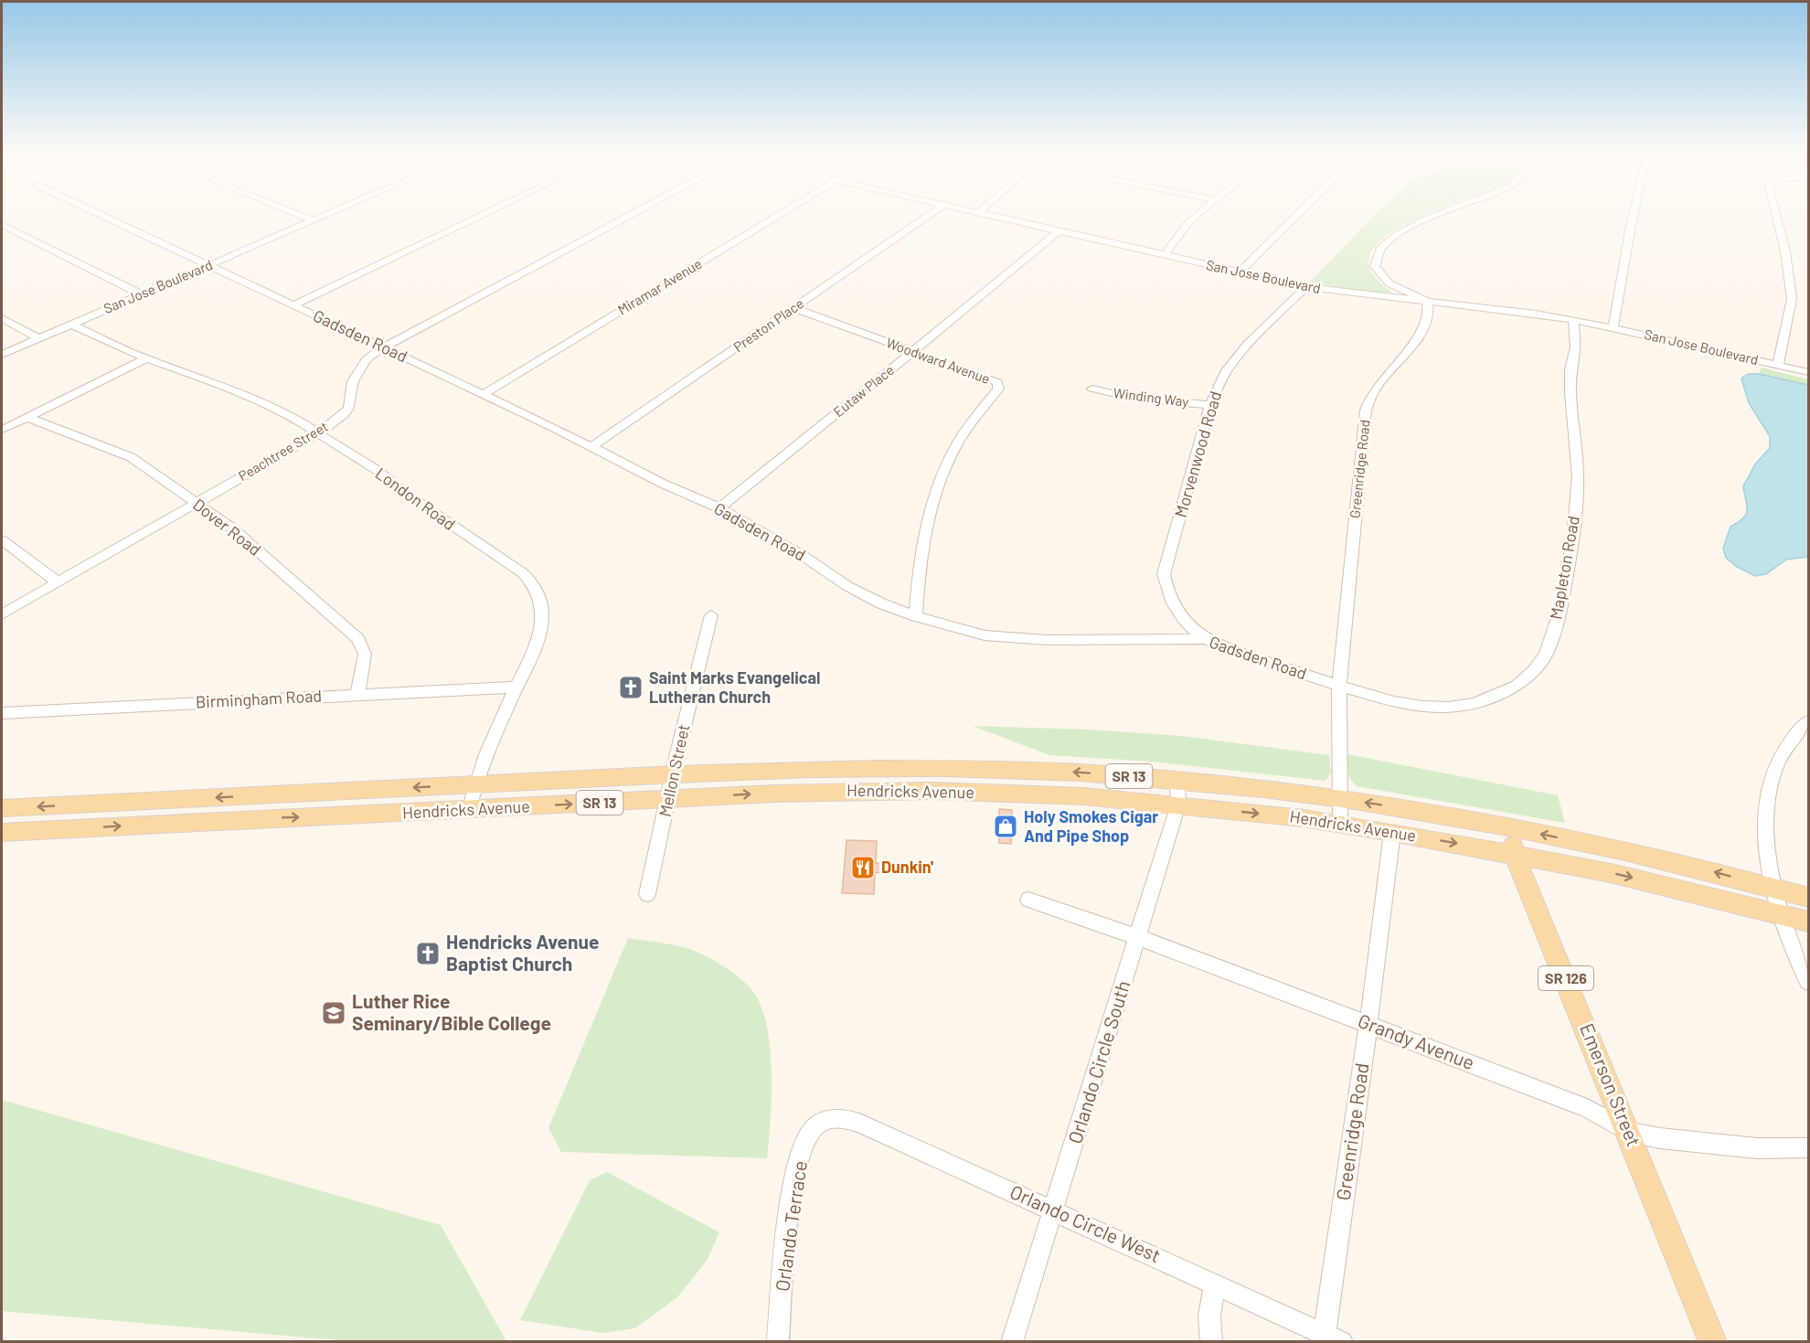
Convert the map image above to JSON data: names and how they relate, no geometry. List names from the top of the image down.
{
  "streets": {
    "main road": [
      "SR 13",
      "Hendricks Avenue",
      "SR 126",
      "Emerson Street"
    ],
    "street": [
      "San Jose Boulevard",
      "Miramar Avenue",
      "Preston Place",
      "Gadsden Road",
      "Woodward Avenue",
      "Eutaw Place",
      "Winding Way",
      "Peachtree Street",
      "Morvenwood Road",
      "Greenridge Road",
      "London Road",
      "Dover Road",
      "Mapleton Road",
      "Birmingham Road",
      "Mellon Street",
      "Grandy Avenue",
      "Orlando Circle South",
      "Orlando Circle West",
      "Orlando Terrace"
    ]
  },
  "crossings": [
    ["San Jose Boulevard", "Gadsden Road"],
    ["San Jose Boulevard", "Eutaw Place"],
    ["San Jose Boulevard", "Morvenwood Road"],
    ["San Jose Boulevard", "Greenridge Road"],
    ["San Jose Boulevard", "London Road"],
    ["San Jose Boulevard", "Mapleton Road"],
    ["Miramar Avenue", "Gadsden Road"],
    ["Preston Place", "Gadsden Road"],
    ["Preston Place", "Woodward Avenue"],
    ["Gadsden Road", "Woodward Avenue"],
    ["Gadsden Road", "Eutaw Place"],
    ["Gadsden Road", "Peachtree Street"],
    ["Gadsden Road", "Morvenwood Road"],
    ["Gadsden Road", "Greenridge Road"],
    ["Gadsden Road", "Mapleton Road"],
    ["Woodward Avenue", "Eutaw Place"],
    ["Winding Way", "Morvenwood Road"],
    ["Peachtree Street", "London Road"],
    ["Peachtree Street", "Dover Road"],
    ["Greenridge Road", "Mapleton Road"],
    ["Greenridge Road", "Hendricks Avenue"],
    ["Greenridge Road", "Grandy Avenue"],
    ["Greenridge Road", "Orlando Circle West"],
    ["London Road", "Birmingham Road"],
    ["London Road", "Hendricks Avenue"],
    ["Dover Road", "Birmingham Road"],
    ["Mellon Street", "Hendricks Avenue"],
    ["Hendricks Avenue", "Orlando Circle South"],
    ["Hendricks Avenue", "Emerson Street"],
    ["Grandy Avenue", "Orlando Circle South"],
    ["Grandy Avenue", "Emerson Street"],
    ["Orlando Circle South", "Orlando Circle West"],
    ["Orlando Circle West", "Orlando Terrace"]
  ],
  "places": {
    "church": ["Saint Marks Evangelical Lutheran Church", "Hendricks Avenue Baptist Church"],
    "shop": ["Holy Smokes Cigar And Pipe Shop"],
    "restaurant": ["Dunkin'"],
    "school or university": ["Luther Rice Seminary/Bible College"]
  }
}
